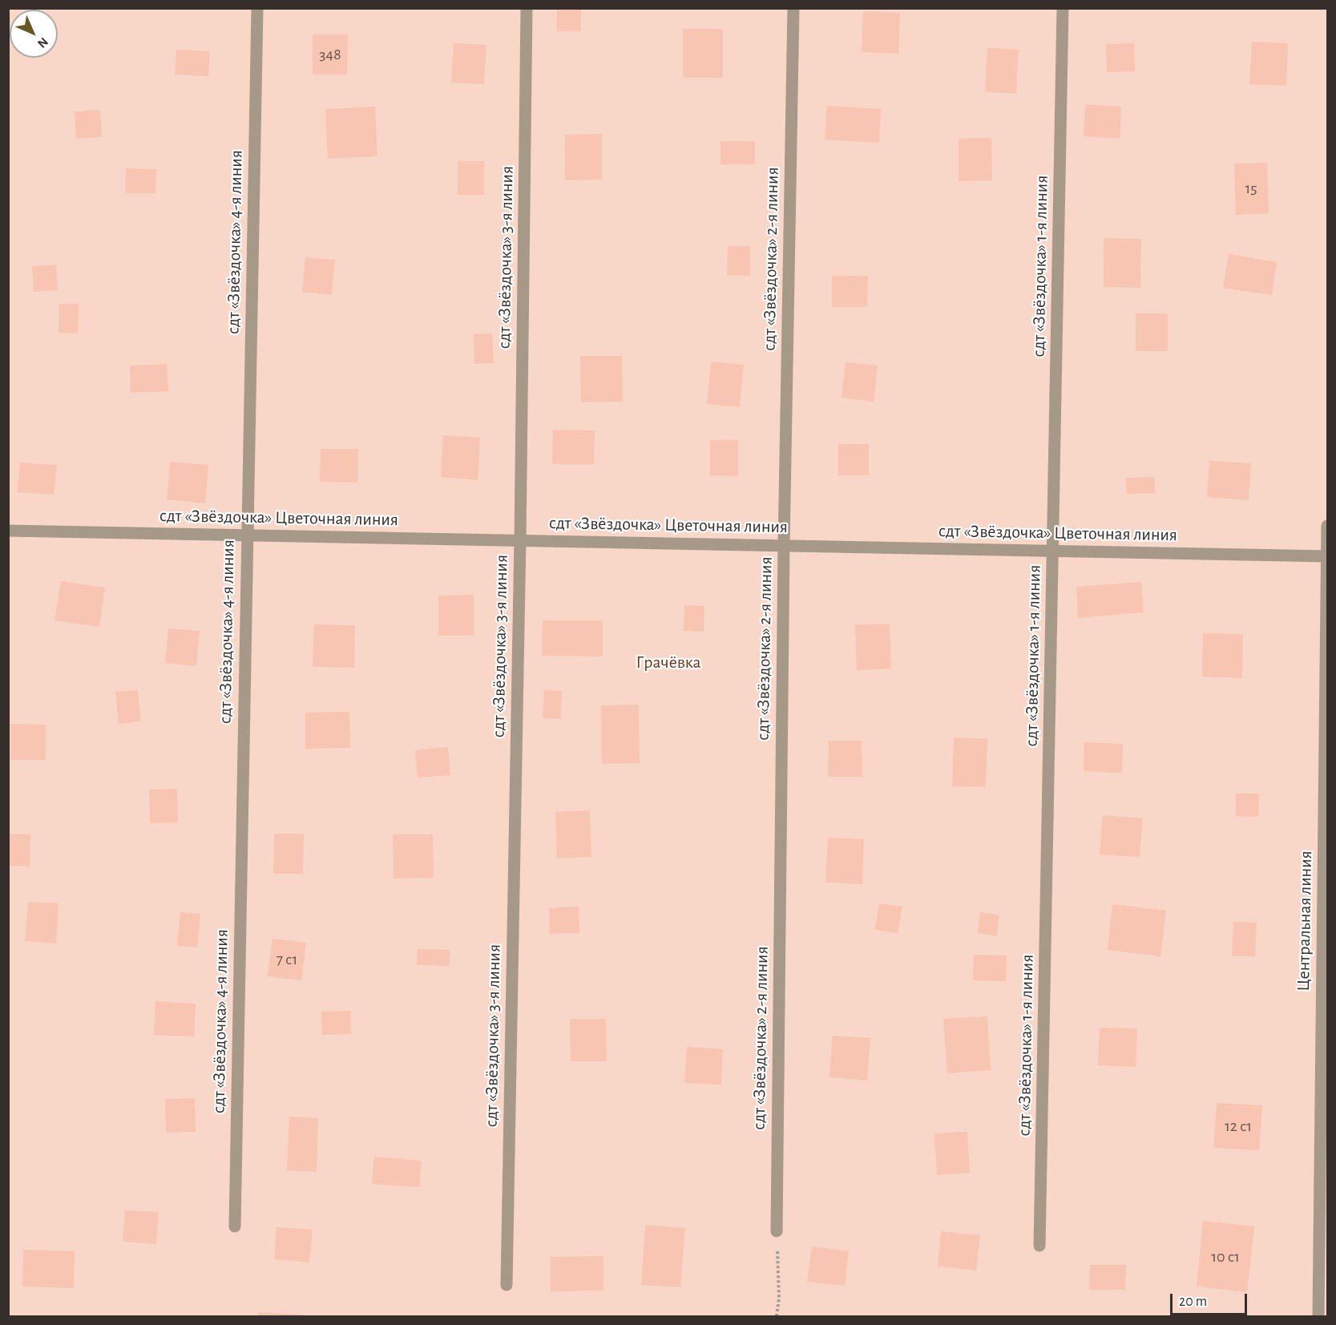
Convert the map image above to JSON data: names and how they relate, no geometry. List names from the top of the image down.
{
  "streets": {
    "street": [
      "сдт «Звёздочка» 4-я линия",
      "сдт «Звёздочка» 3-я линия",
      "сдт «Звёздочка» 2-я линия",
      "сдт «Звёздочка» 1-я линия",
      "сдт «Звёздочка» Цветочная линия",
      "Центральная линия"
    ]
  },
  "crossings": [
    ["сдт «Звёздочка» 4-я линия", "сдт «Звёздочка» Цветочная линия"],
    ["сдт «Звёздочка» 3-я линия", "сдт «Звёздочка» Цветочная линия"],
    ["сдт «Звёздочка» 2-я линия", "сдт «Звёздочка» Цветочная линия"],
    ["сдт «Звёздочка» 1-я линия", "сдт «Звёздочка» Цветочная линия"],
    ["сдт «Звёздочка» Цветочная линия", "Центральная линия"]
  ],
  "parks": ["Грачёвка"],
  "house_numbers": [
    "348",
    "15",
    "7 с1",
    "12 с1",
    "10 с1"
  ],
  "scale_bar": "20 m",
  "north": "bottom right"
}
